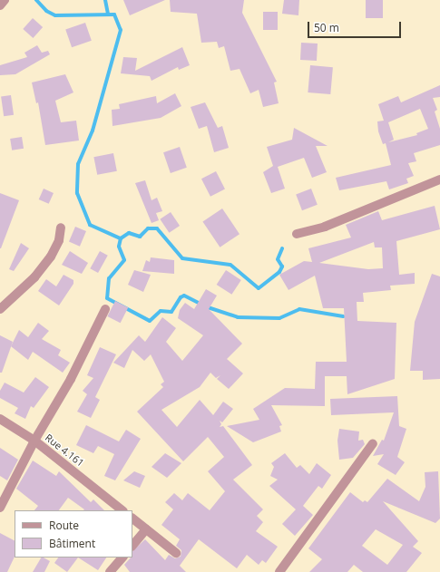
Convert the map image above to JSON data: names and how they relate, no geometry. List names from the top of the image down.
{
  "streets": {
    "street": ["Rue 4.161"]
  },
  "legend": ["Route", "Bâtiment"],
  "scale_bar": "50 m"
}
